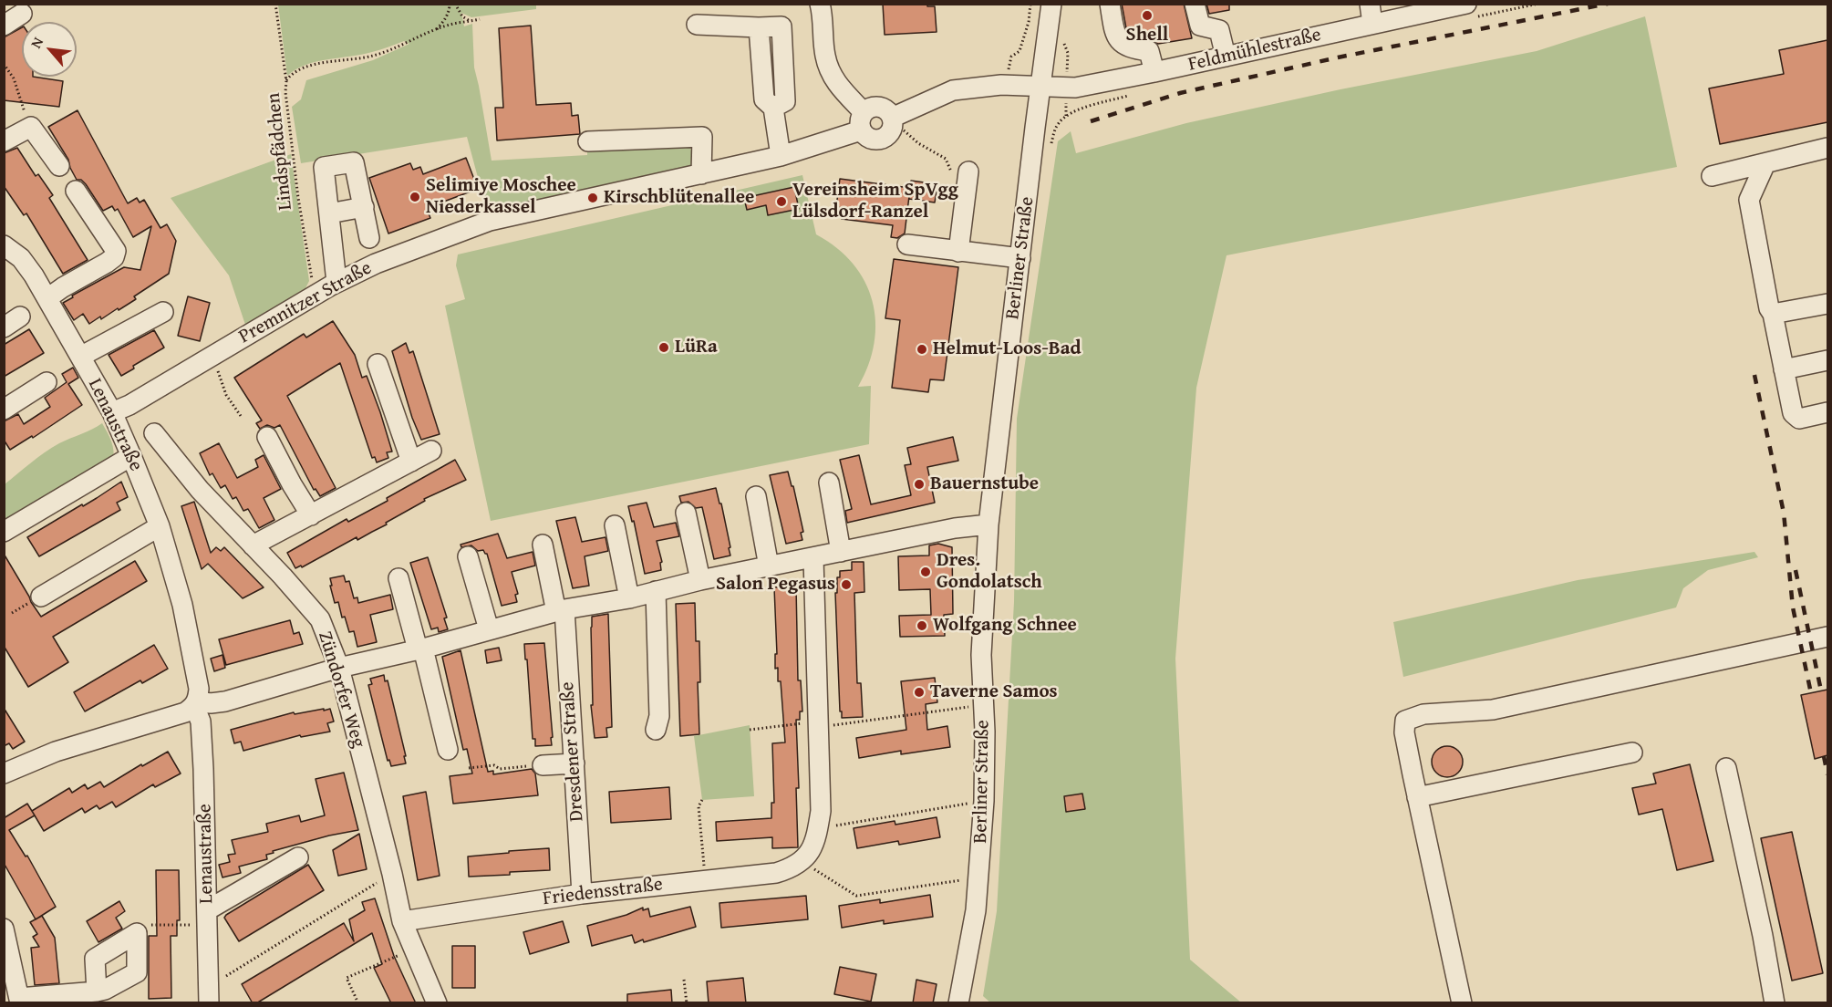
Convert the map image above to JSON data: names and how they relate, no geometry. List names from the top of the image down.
{
  "streets": {
    "street": [
      "Feldmühlestraße",
      "Berliner Straße",
      "Premnitzer Straße",
      "Lenaustraße",
      "Zündorfer Weg",
      "Dresdener Straße",
      "Friedensstraße"
    ],
    "path": ["Lindspfädchen"]
  },
  "crossings": [
    ["Feldmühlestraße", "Berliner Straße"],
    ["Lindspfädchen", "Premnitzer Straße"],
    ["Premnitzer Straße", "Lenaustraße"],
    ["Zündorfer Weg", "Friedensstraße"],
    ["Dresdener Straße", "Friedensstraße"]
  ],
  "places": [
    "Shell",
    "Selimiye Moschee Niederkassel",
    "Kirschblütenallee",
    "Vereinsheim SpVgg Lülsdorf-Ranzel",
    "LüRa",
    "Helmut-Loos-Bad",
    "Bauernstube",
    "Dres. Gondolatsch",
    "Salon Pegasus",
    "Wolfgang Schnee",
    "Taverne Samos"
  ],
  "north": "top left"
}
